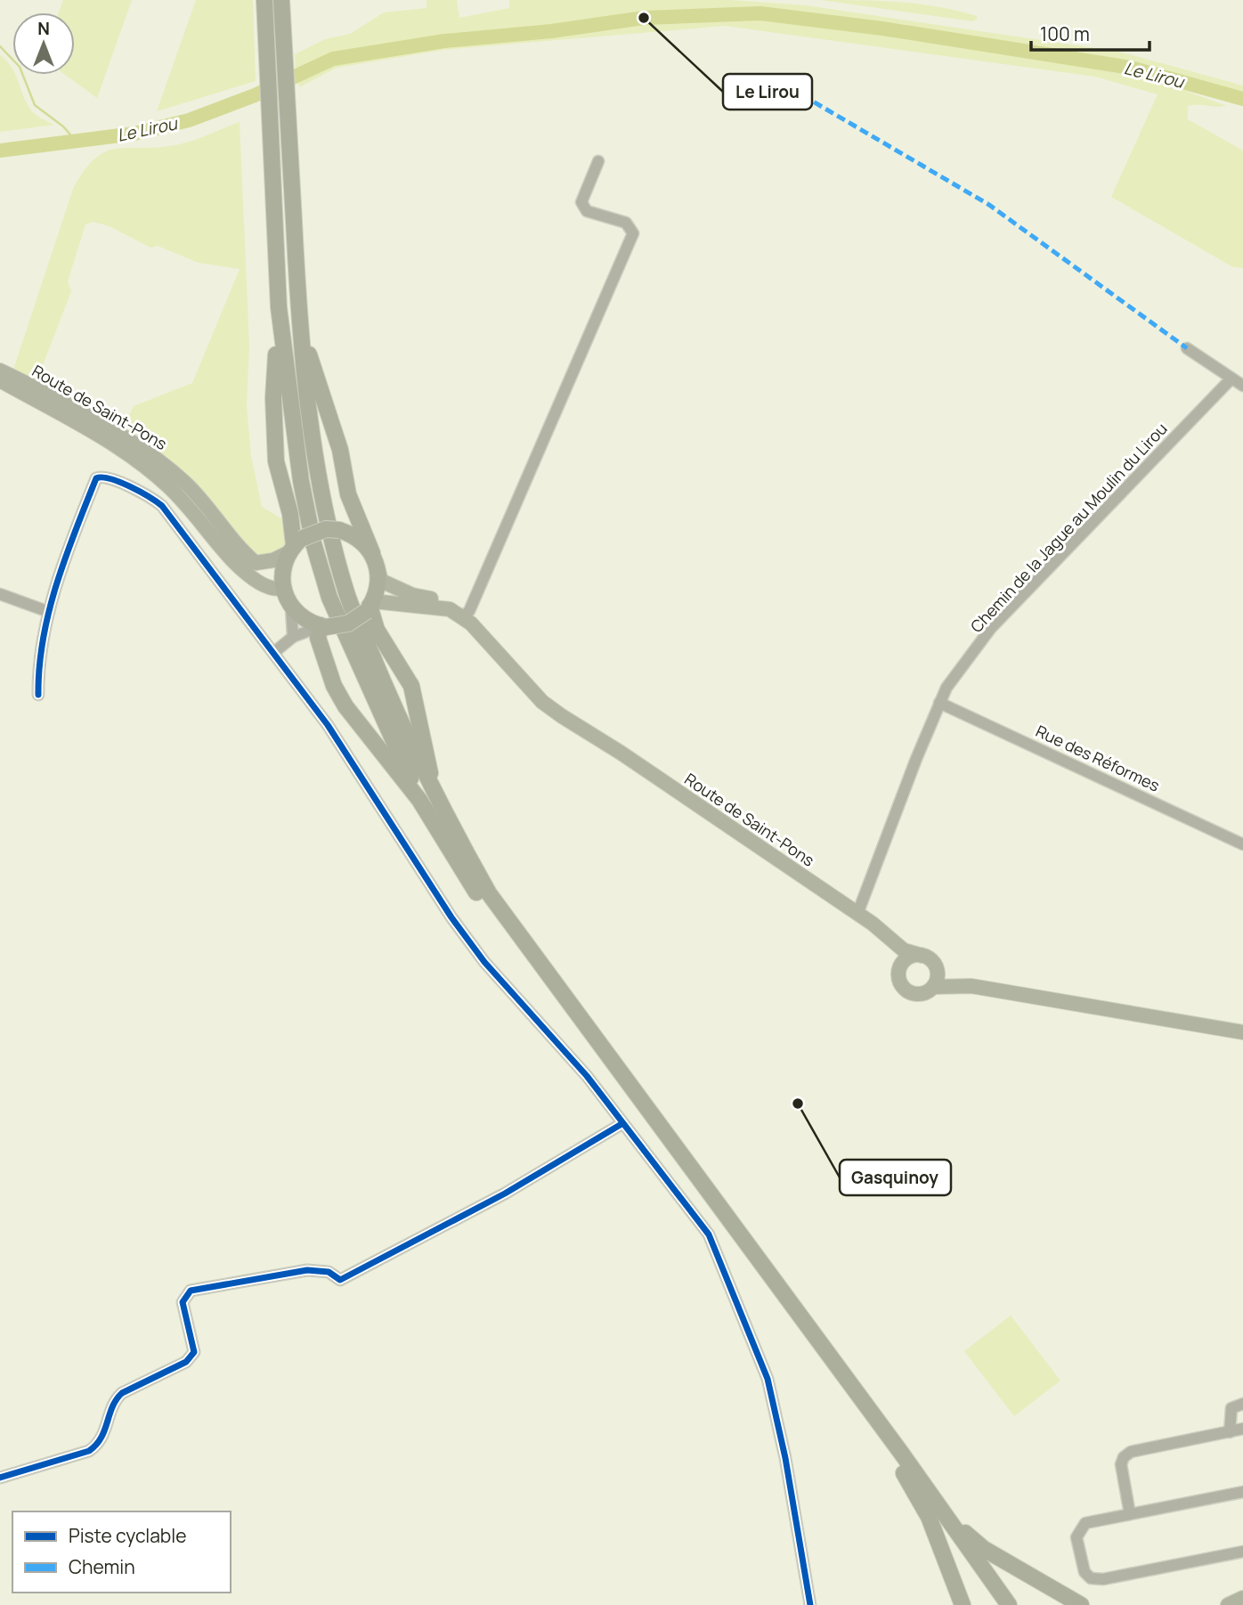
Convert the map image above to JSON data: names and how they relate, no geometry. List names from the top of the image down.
{
  "streets": {
    "main road": ["Route de Saint-Pons"],
    "street": ["Chemin de la Jague au Moulin du Lirou", "Rue des Réformes"]
  },
  "crossings": [
    ["Route de Saint-Pons", "Chemin de la Jague au Moulin du Lirou"],
    ["Chemin de la Jague au Moulin du Lirou", "Rue des Réformes"]
  ],
  "water": ["Le Lirou"],
  "places": ["Le Lirou", "Gasquinoy"],
  "legend": ["Piste cyclable", "Chemin"],
  "scale_bar": "100 m",
  "north": "top"
}
